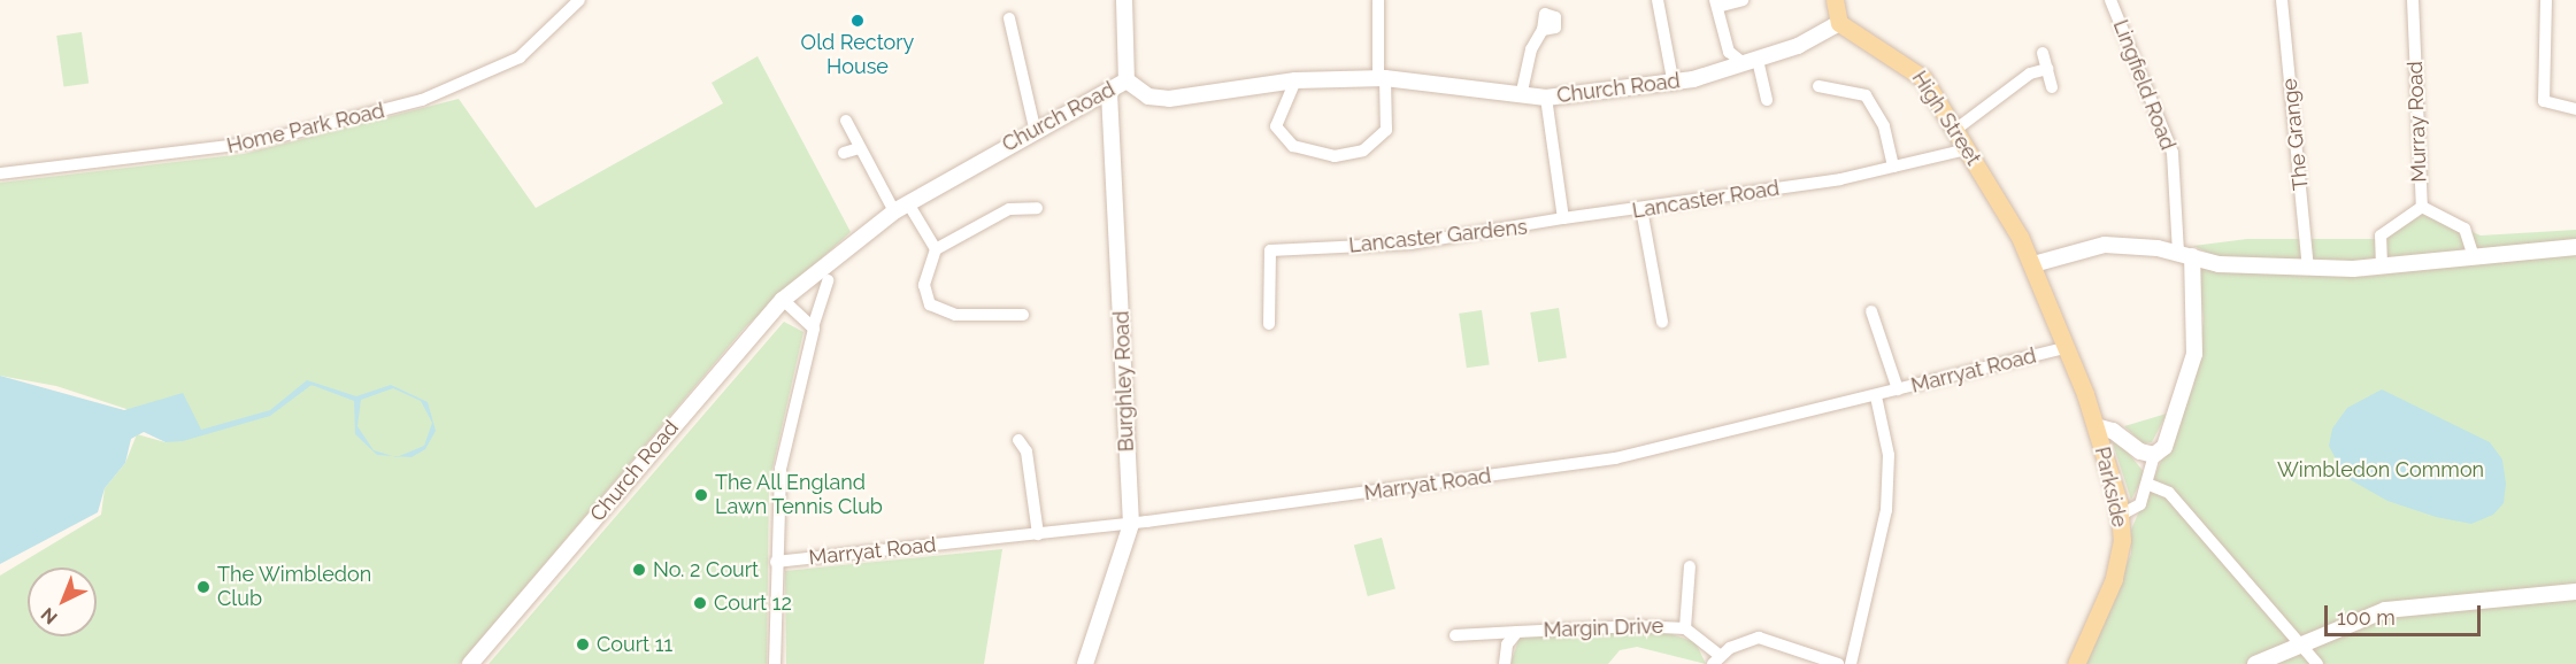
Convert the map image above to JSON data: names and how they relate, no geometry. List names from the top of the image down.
{
  "streets": {
    "main road": ["High Street", "Parkside"],
    "street": [
      "Lingfield Road",
      "Church Road",
      "Murray Road",
      "Home Park Road",
      "The Grange",
      "Lancaster Road",
      "Lancaster Gardens",
      "Marryat Road",
      "Burghley Road",
      "Margin Drive"
    ]
  },
  "crossings": [
    ["Church Road", "High Street"],
    ["Church Road", "Burghley Road"],
    ["High Street", "Lancaster Road"],
    ["High Street", "Marryat Road"],
    ["High Street", "Parkside"],
    ["Lancaster Road", "Lancaster Gardens"],
    ["Marryat Road", "Burghley Road"],
    ["Marryat Road", "Parkside"]
  ],
  "parks": ["Wimbledon Common"],
  "places": [
    "Old Rectory House",
    "The All England Lawn Tennis Club",
    "No. 2 Court",
    "The Wimbledon Club",
    "Court 12",
    "Court 11"
  ],
  "scale_bar": "100 m",
  "north": "bottom left"
}
